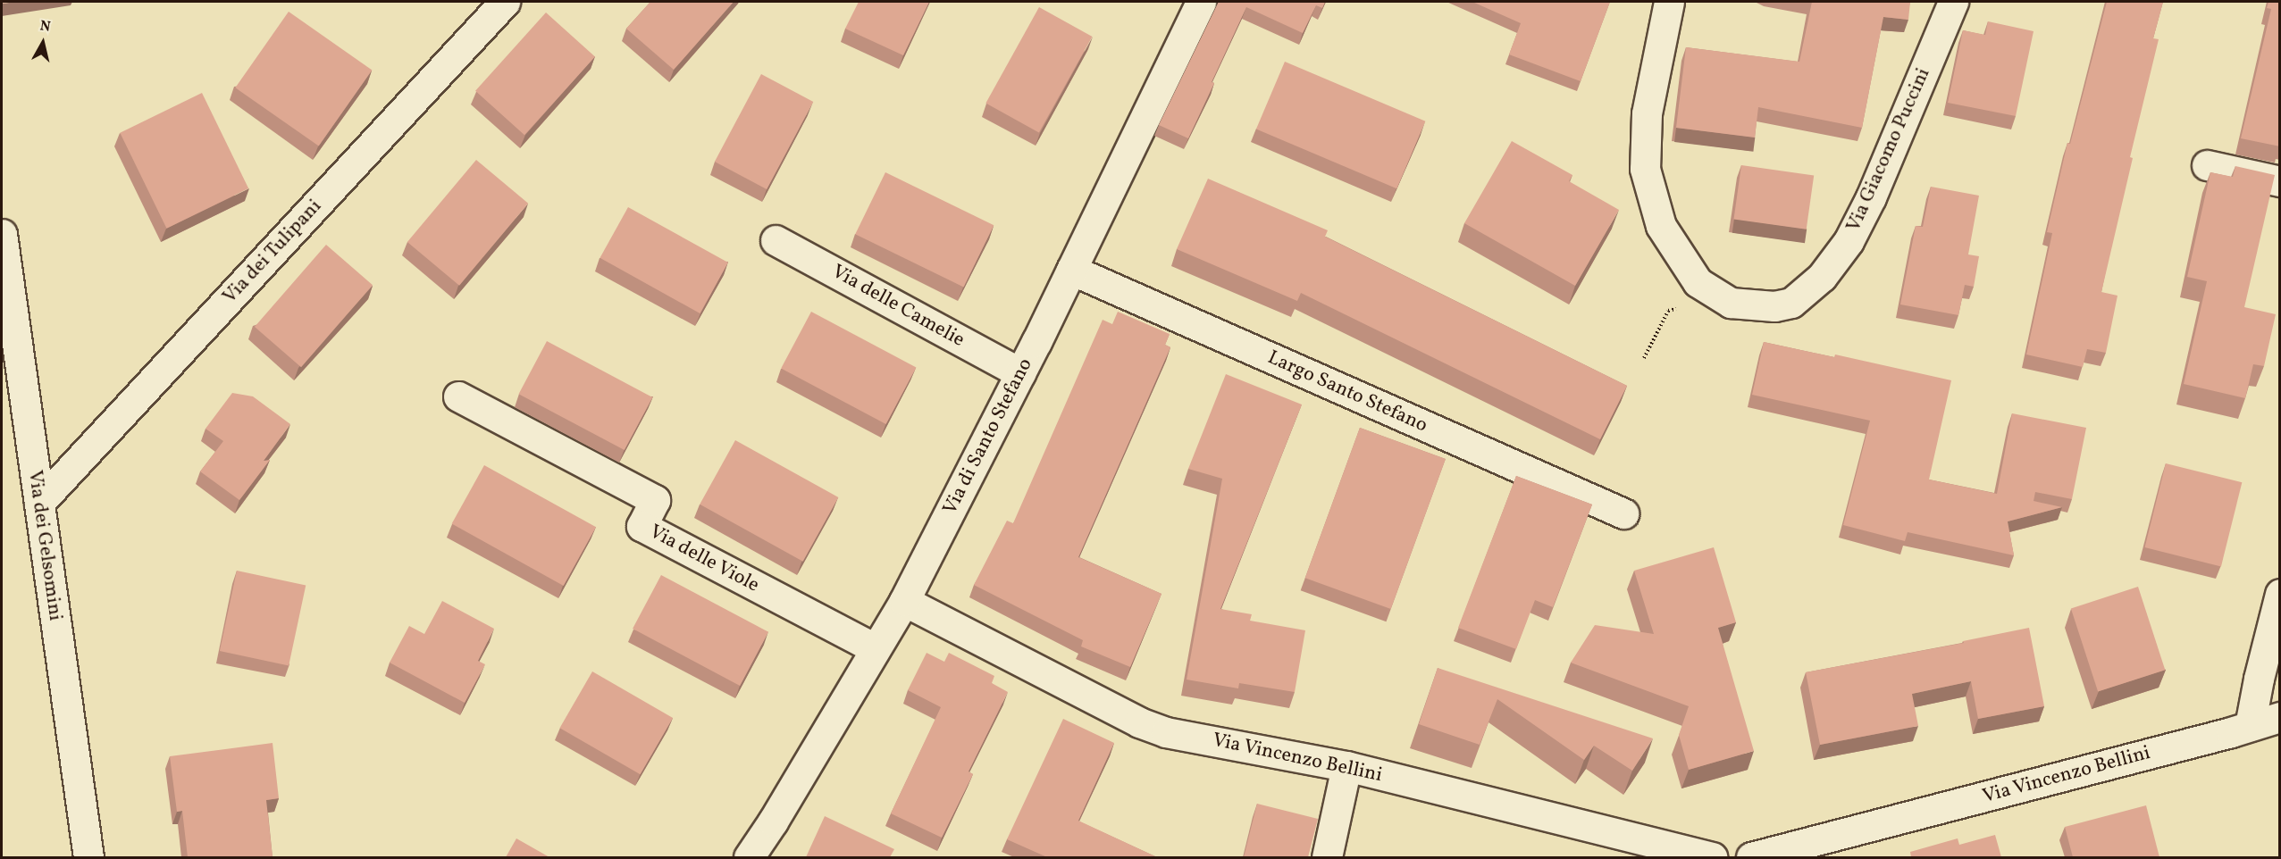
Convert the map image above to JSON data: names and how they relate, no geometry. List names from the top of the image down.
{
  "streets": {
    "street": [
      "Via Giacomo Puccini",
      "Via dei Tulipani",
      "Via delle Camelie",
      "Largo Santo Stefano",
      "Via di Santo Stefano",
      "Via dei Gelsomini",
      "Via delle Viole",
      "Via Vincenzo Bellini"
    ]
  },
  "crossings": [
    ["Via dei Tulipani", "Via dei Gelsomini"],
    ["Via delle Camelie", "Via di Santo Stefano"],
    ["Largo Santo Stefano", "Via di Santo Stefano"],
    ["Via di Santo Stefano", "Via delle Viole"],
    ["Via di Santo Stefano", "Via Vincenzo Bellini"]
  ],
  "north": "top"
}
